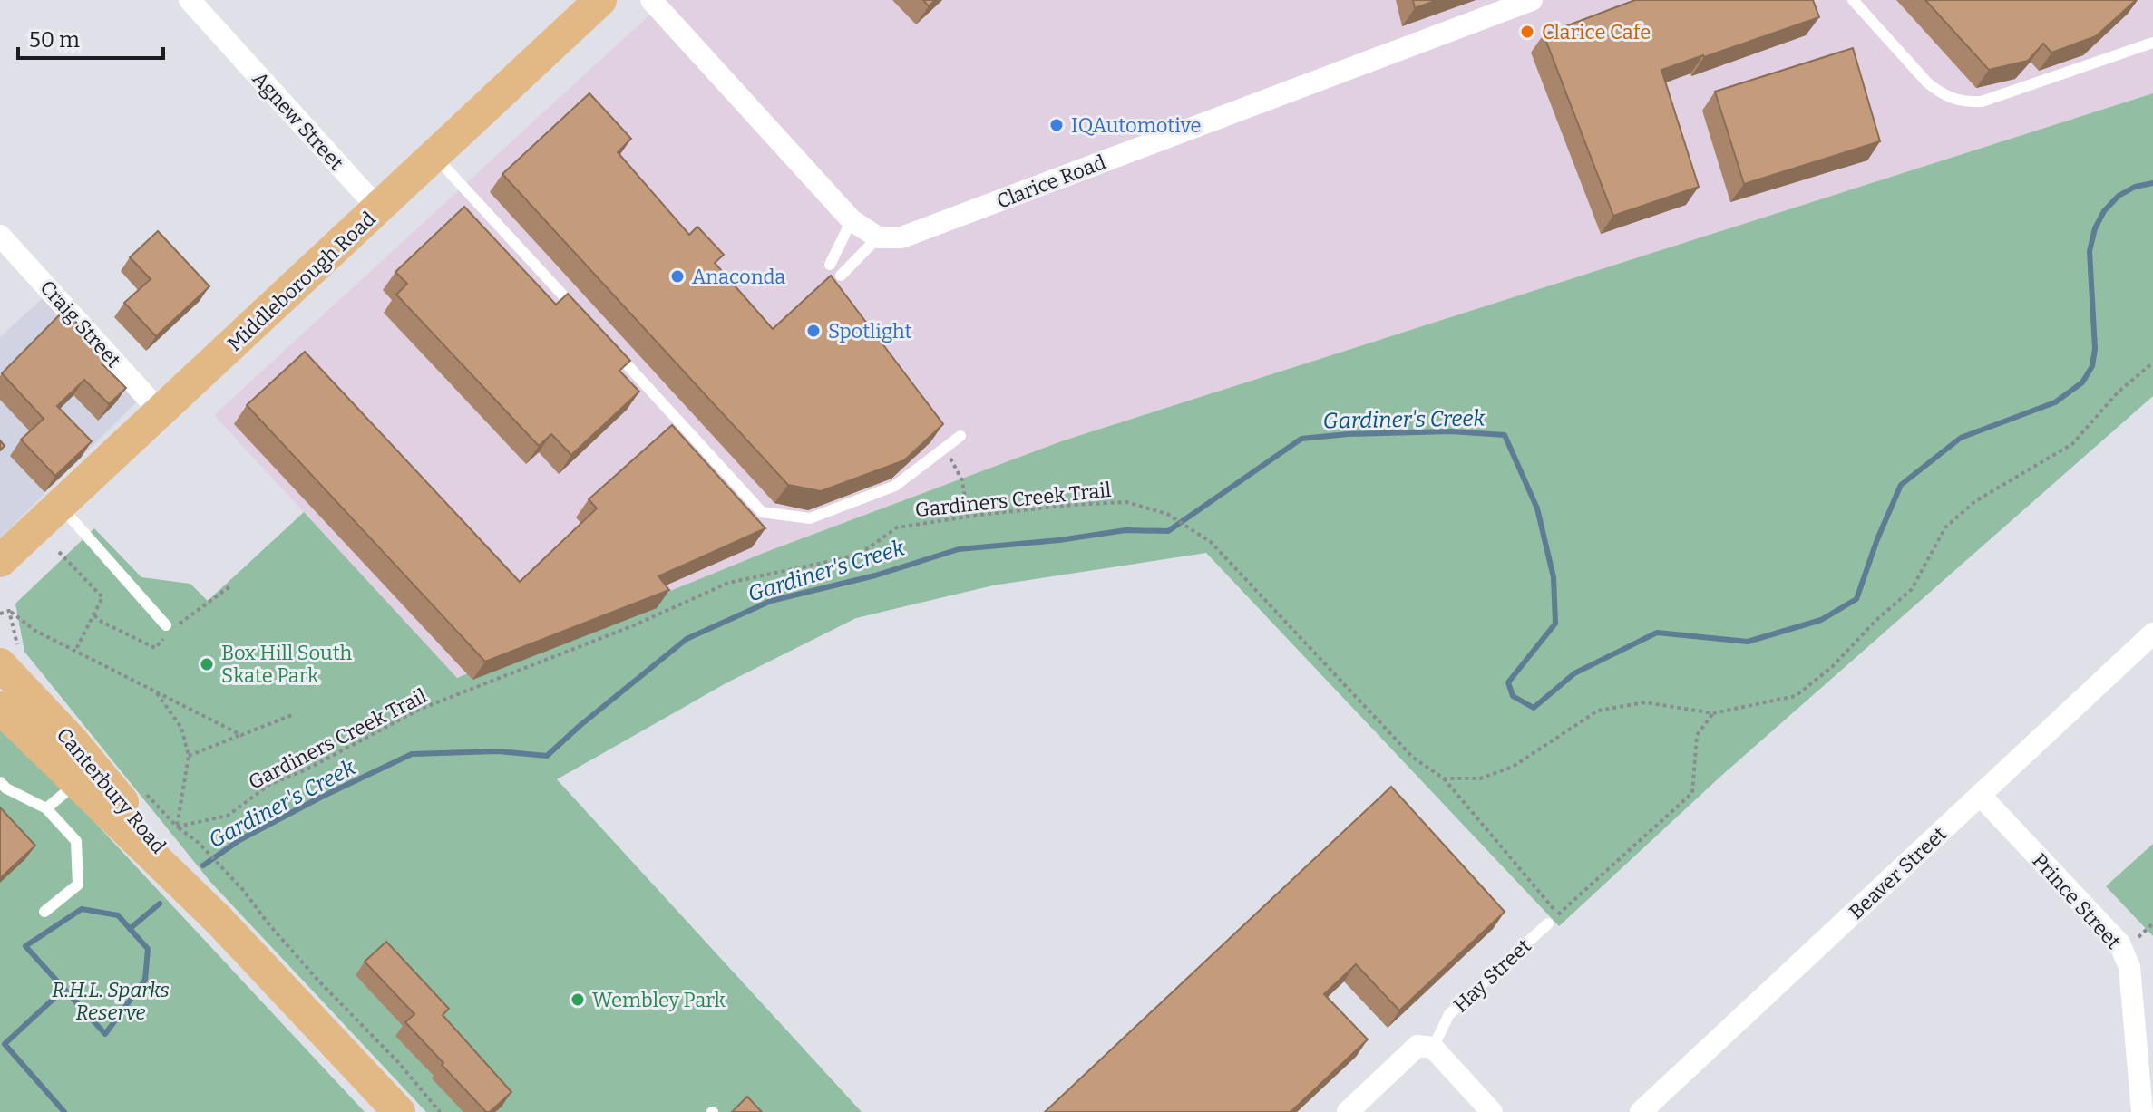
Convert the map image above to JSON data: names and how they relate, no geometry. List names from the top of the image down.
{
  "streets": {
    "main road": ["Middleborough Road", "Canterbury Road"],
    "street": [
      "Agnew Street",
      "Clarice Road",
      "Craig Street",
      "Beaver Street",
      "Prince Street"
    ],
    "lane": ["Hay Street"],
    "path": ["Gardiners Creek Trail"]
  },
  "crossings": [
    ["Agnew Street", "Middleborough Road"],
    ["Middleborough Road", "Craig Street"],
    ["Beaver Street", "Prince Street"]
  ],
  "water": ["Gardiner's Creek"],
  "parks": ["R.H.L. Sparks Reserve"],
  "places": [
    "Clarice Cafe",
    "IQAutomotive",
    "Anaconda",
    "Spotlight",
    "Box Hill South Skate Park",
    "Wembley Park"
  ],
  "scale_bar": "50 m"
}
